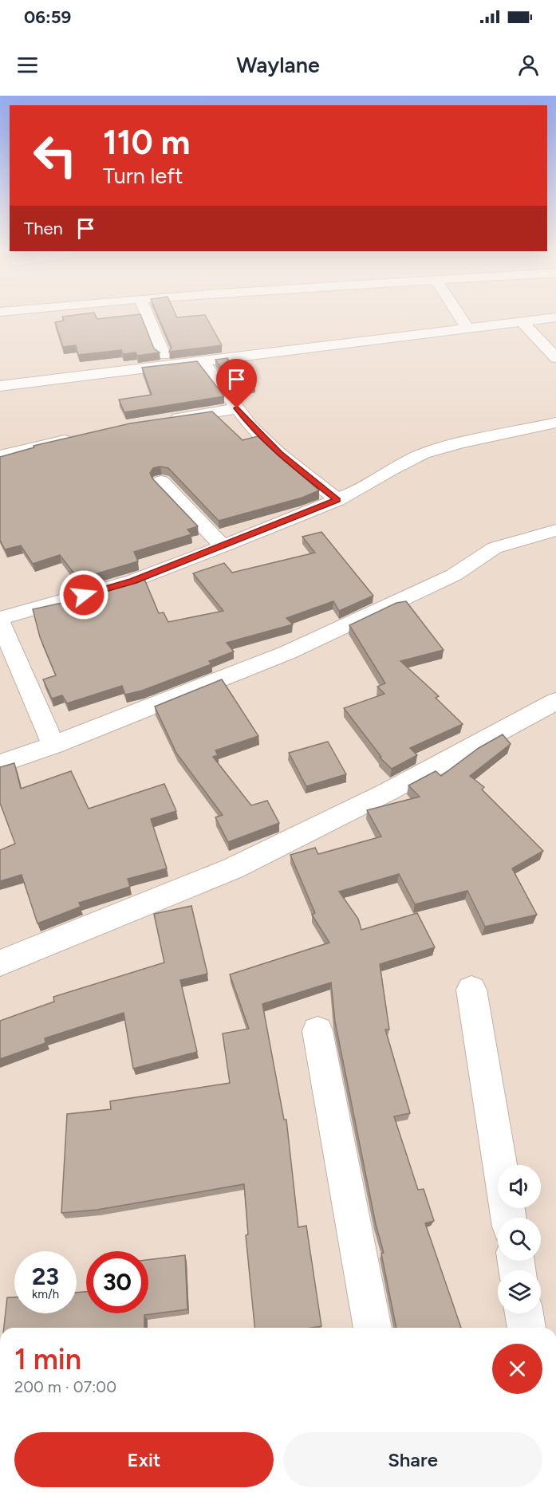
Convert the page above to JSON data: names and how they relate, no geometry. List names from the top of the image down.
{
  "page": {
    "status": "06:59",
    "header": "Waylane",
    "turn": ["110 m", "Turn left"],
    "then": "Then",
    "speed": "23 km/h",
    "limit": "30",
    "heading": ["1 min", "200 m · 07:00"],
    "buttons": ["Exit", "Share"]
  }
}
